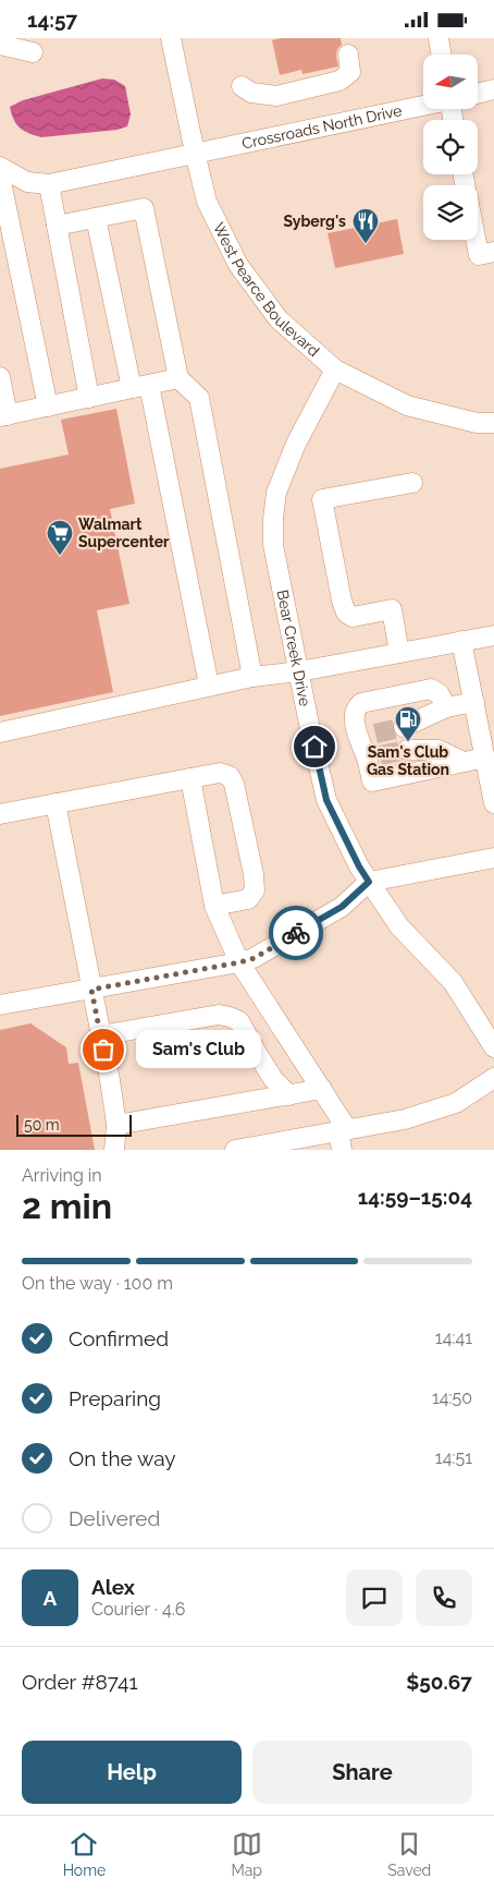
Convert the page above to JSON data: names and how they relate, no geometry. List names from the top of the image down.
{
  "streets": {
    "street": ["Crossroads North Drive", "West Pearce Boulevard", "Bear Creek Drive"]
  },
  "crossings": [
    ["Crossroads North Drive", "West Pearce Boulevard"],
    ["West Pearce Boulevard", "Bear Creek Drive"]
  ],
  "places": {
    "restaurant": ["Syberg's"],
    "supermarket": ["Walmart Supercenter"],
    "fuel station": ["Sam's Club Gas Station"],
    "other": ["Sam's Club"]
  },
  "scale_bar": "50 m",
  "north": "left",
  "page": {
    "status": "14:57",
    "bubble": "Sam's Club",
    "scale": "50 m",
    "heading": ["2 min", "Arriving in", "14:59–15:04"],
    "panel": [
      "Alex",
      "Courier · 4.6",
      "Order #8741",
      "$50.67"
    ],
    "bar": "On the way · 100 m",
    "list": [
      ["Confirmed", "14:41"],
      ["Preparing", "14:50"],
      ["On the way", "14:51"],
      "Delivered"
    ],
    "round": "A",
    "buttons": ["Help", "Share"],
    "tabs": ["Home", "Map", "Saved"]
  }
}
